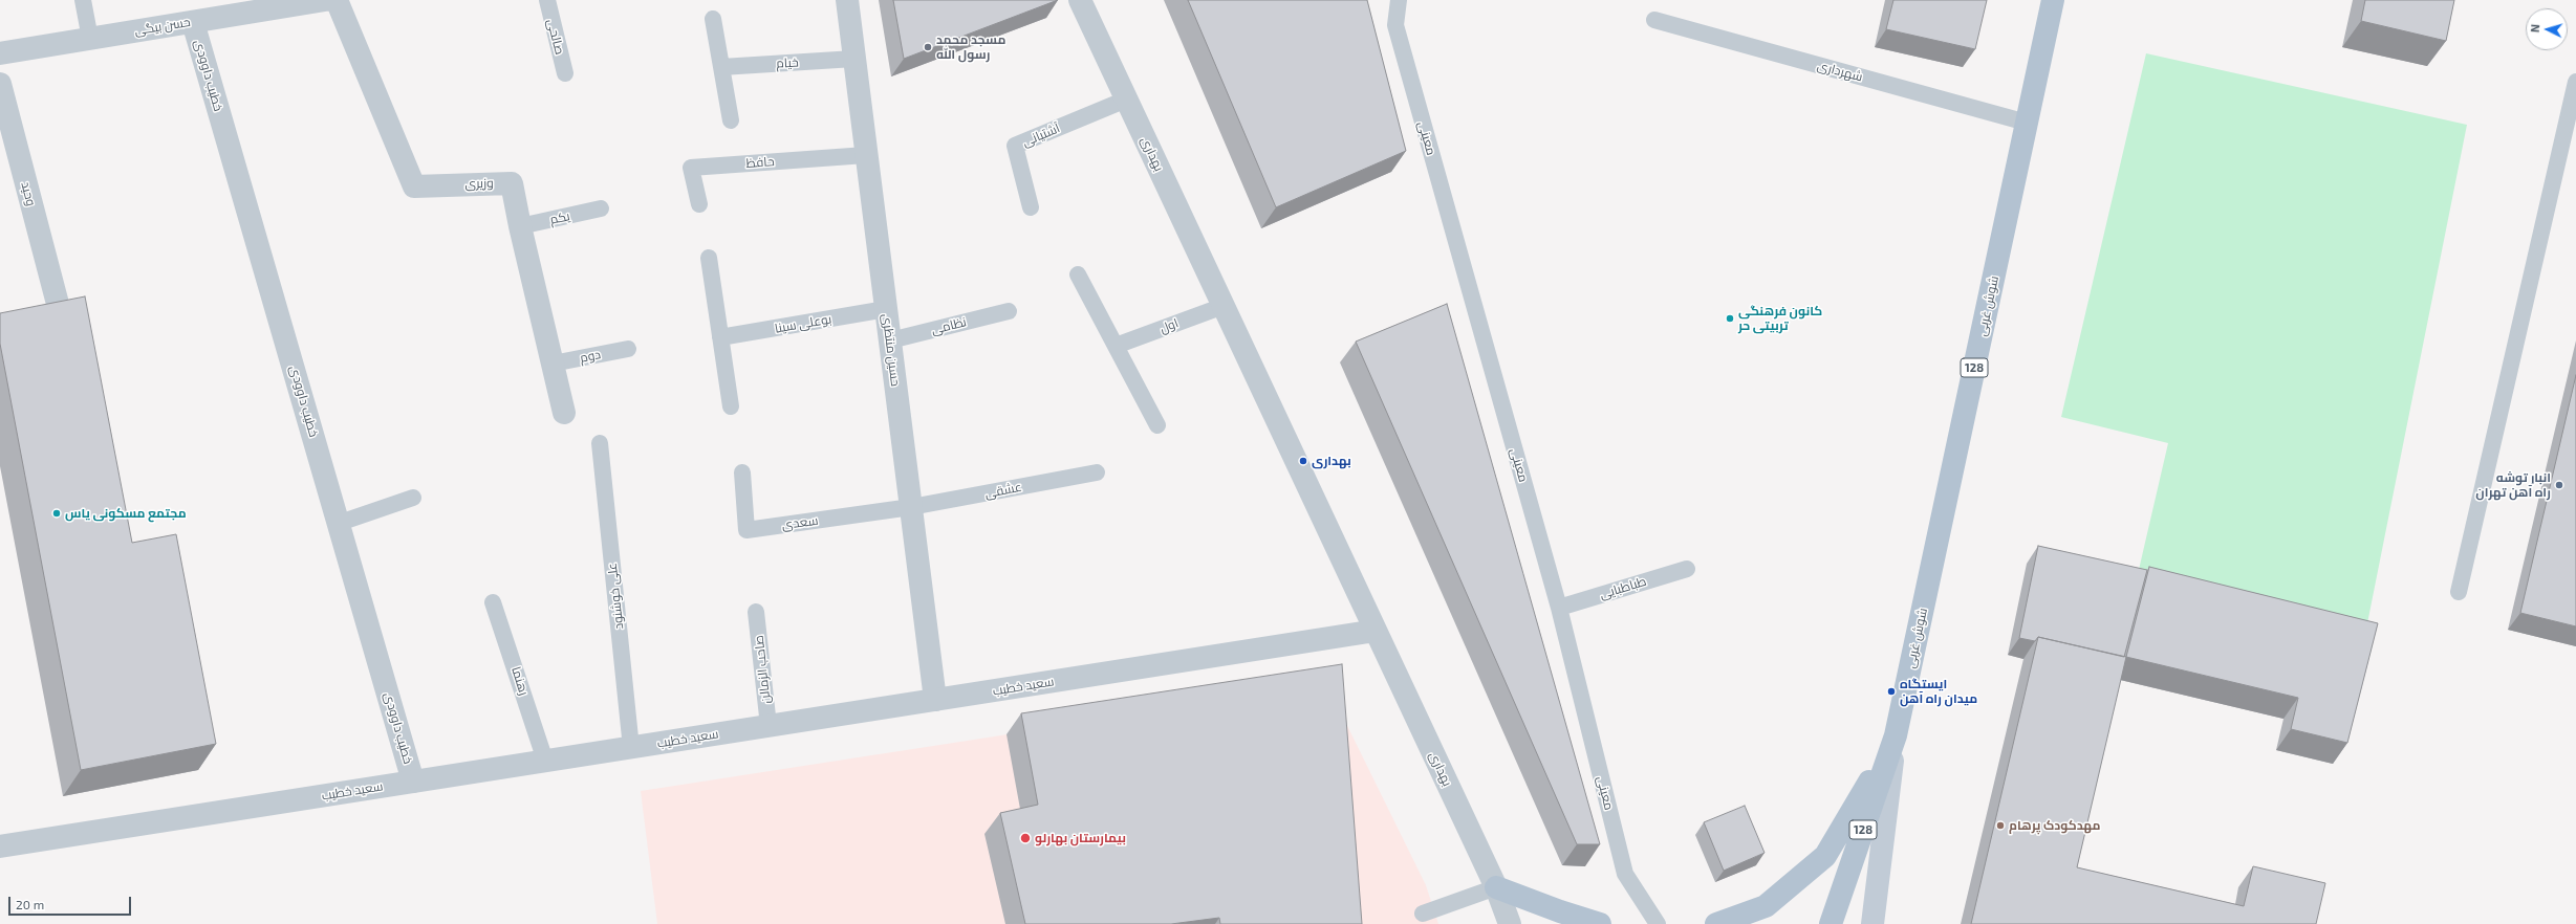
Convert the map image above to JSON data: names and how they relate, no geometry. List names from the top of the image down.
{
  "streets": {
    "main road": ["شوش غربی", "128"],
    "street": [
      "حسن بیگی",
      "خطیب داوودی",
      "بهداری",
      "وزیری",
      "وحید",
      "حسین منتظری",
      "سعید خطیب"
    ],
    "lane": [
      "صالحی",
      "خیام",
      "شهرداری",
      "آشتیانی",
      "معینی",
      "حافظ",
      "یکم",
      "بوعلی سینا",
      "نظامی",
      "اول",
      "دوم",
      "عشقی",
      "سعدی",
      "طباطبایی",
      "علی خوشنود",
      "صاحب الزمالن",
      "رهنما"
    ]
  },
  "crossings": [
    ["حسن بیگی", "خطیب داوودی"],
    ["خیام", "حسین منتظری"],
    ["شهرداری", "شوش غربی"],
    ["خطیب داوودی", "سعید خطیب"],
    ["آشتیانی", "بهداری"],
    ["معینی", "طباطبایی"],
    ["بهداری", "اول"],
    ["بهداری", "سعید خطیب"],
    ["حافظ", "حسین منتظری"],
    ["وزیری", "یکم"],
    ["وزیری", "دوم"],
    ["شوش غربی", "128"],
    ["بوعلی سینا", "حسین منتظری"],
    ["نظامی", "حسین منتظری"],
    ["حسین منتظری", "عشقی"],
    ["حسین منتظری", "سعدی"],
    ["حسین منتظری", "سعید خطیب"],
    ["عشقی", "سعدی"],
    ["علی خوشنود", "سعید خطیب"],
    ["صاحب الزمالن", "سعید خطیب"],
    ["رهنما", "سعید خطیب"]
  ],
  "places": [
    "مسجد محمد رسول الله",
    "کانون فرهنگی تربیتی حر",
    "بهداری",
    "انبار توشه راه آهن تهران",
    "مجتمع مسکونی یاس",
    "ایستگاه میدان راه آهن",
    "مهدکودک پرهام",
    "بیمارستان بهارلو"
  ],
  "scale_bar": "20 m",
  "north": "left"
}
